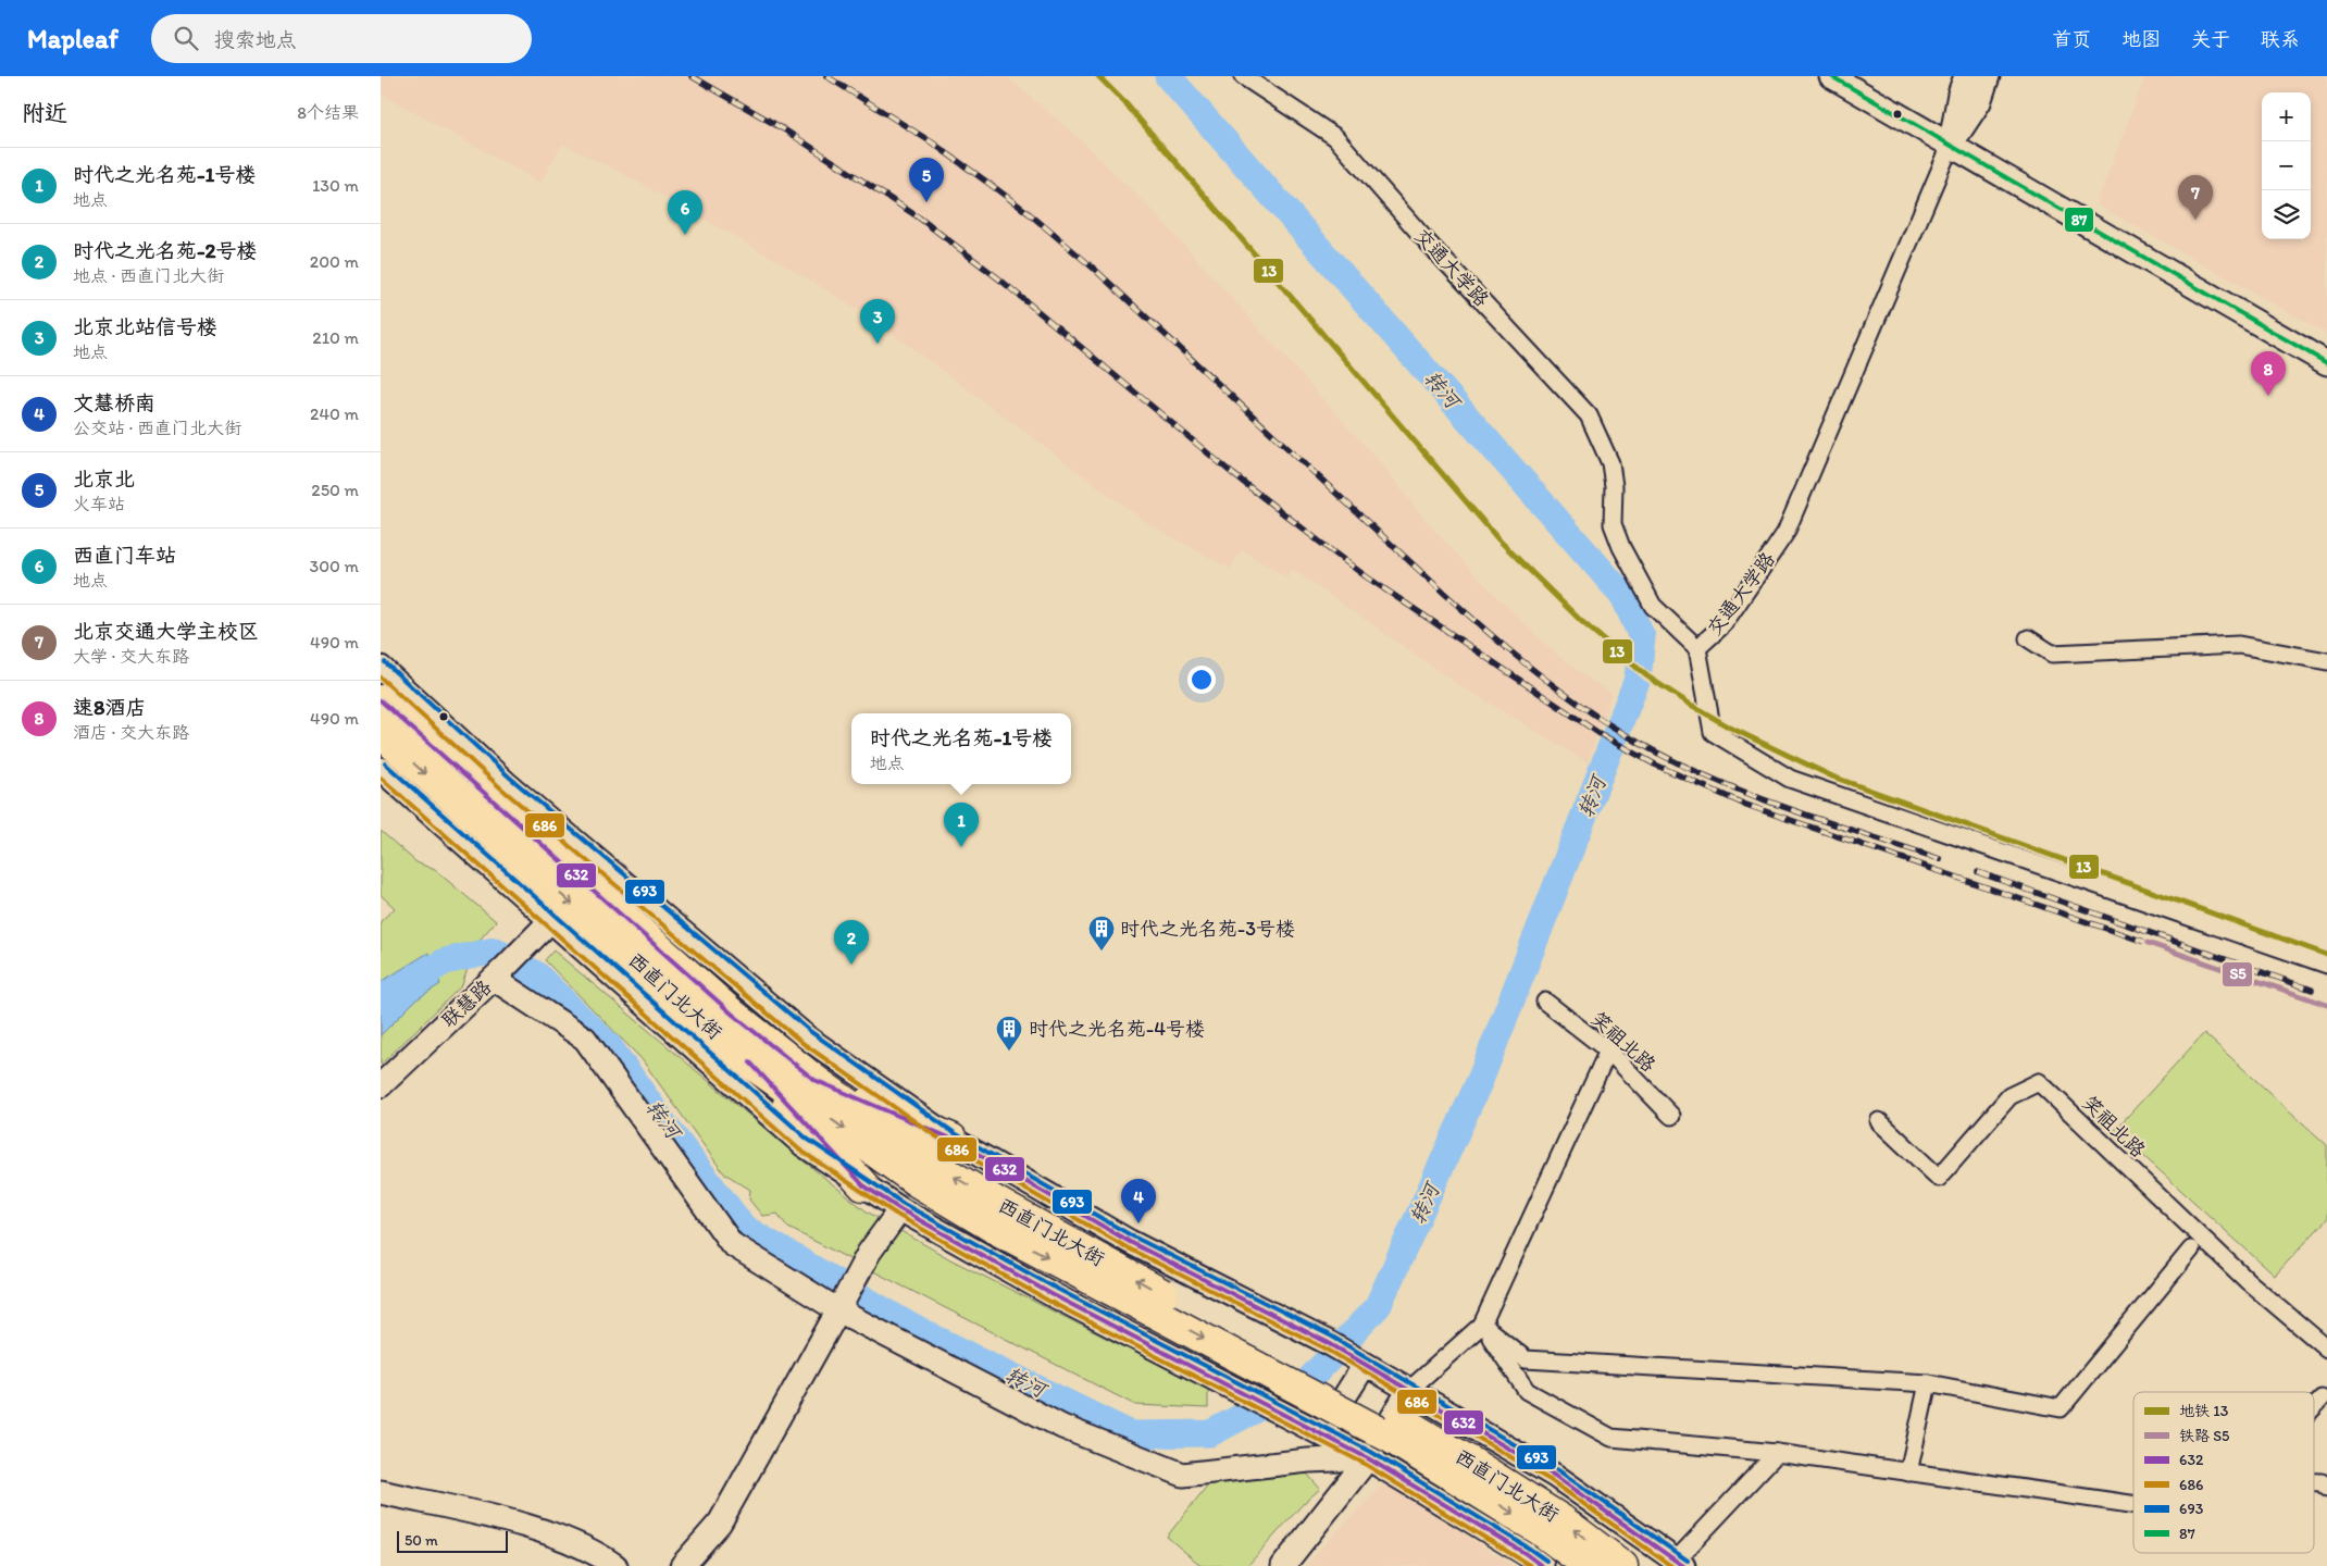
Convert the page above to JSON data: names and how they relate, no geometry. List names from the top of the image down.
{
  "streets": {
    "highway": ["西直门北大街"],
    "street": ["交通大学路", "联慧路", "笑祖北路"]
  },
  "crossings": [
    ["西直门北大街", "联慧路"]
  ],
  "water": ["转河"],
  "places": {
    "building": ["时代之光名苑-3号楼", "时代之光名苑-4号楼"]
  },
  "lines": [
    "metro line 13",
    "transit line 87",
    "transit line 693",
    "transit line 686",
    "transit line 632",
    "rail line S5"
  ],
  "legend": [
    "地铁 13",
    "铁路 S5",
    "632",
    "686",
    "693",
    "87"
  ],
  "scale_bar": "50 m",
  "page": {
    "header": "Mapleaf",
    "search": "搜索地点",
    "nav": [
      "首页",
      "地图",
      "关于",
      "联系"
    ],
    "heading": ["附近", "8个结果"],
    "map_buttons": ["+", "−"],
    "list": [
      {
        "mark": "1",
        "name": "时代之光名苑-1号楼",
        "note": "地点",
        "value": "130 m"
      },
      {
        "mark": "2",
        "name": "时代之光名苑-2号楼",
        "note": "地点 · 西直门北大街",
        "value": "200 m"
      },
      {
        "mark": "3",
        "name": "北京北站信号楼",
        "note": "地点",
        "value": "210 m"
      },
      {
        "mark": "4",
        "name": "文慧桥南",
        "note": "公交站 · 西直门北大街",
        "value": "240 m"
      },
      {
        "mark": "5",
        "name": "北京北",
        "note": "火车站",
        "value": "250 m"
      },
      {
        "mark": "6",
        "name": "西直门车站",
        "note": "地点",
        "value": "300 m"
      },
      {
        "mark": "7",
        "name": "北京交通大学主校区",
        "note": "大学 · 交大东路",
        "value": "490 m"
      },
      {
        "mark": "8",
        "name": "速8酒店",
        "note": "酒店 · 交大东路",
        "value": "490 m"
      }
    ],
    "pins": [
      "5",
      "7",
      "6",
      "3",
      "8",
      "1",
      "2",
      "4"
    ],
    "popup": ["时代之光名苑-1号楼", "地点"],
    "scale": "50 m"
  }
}
